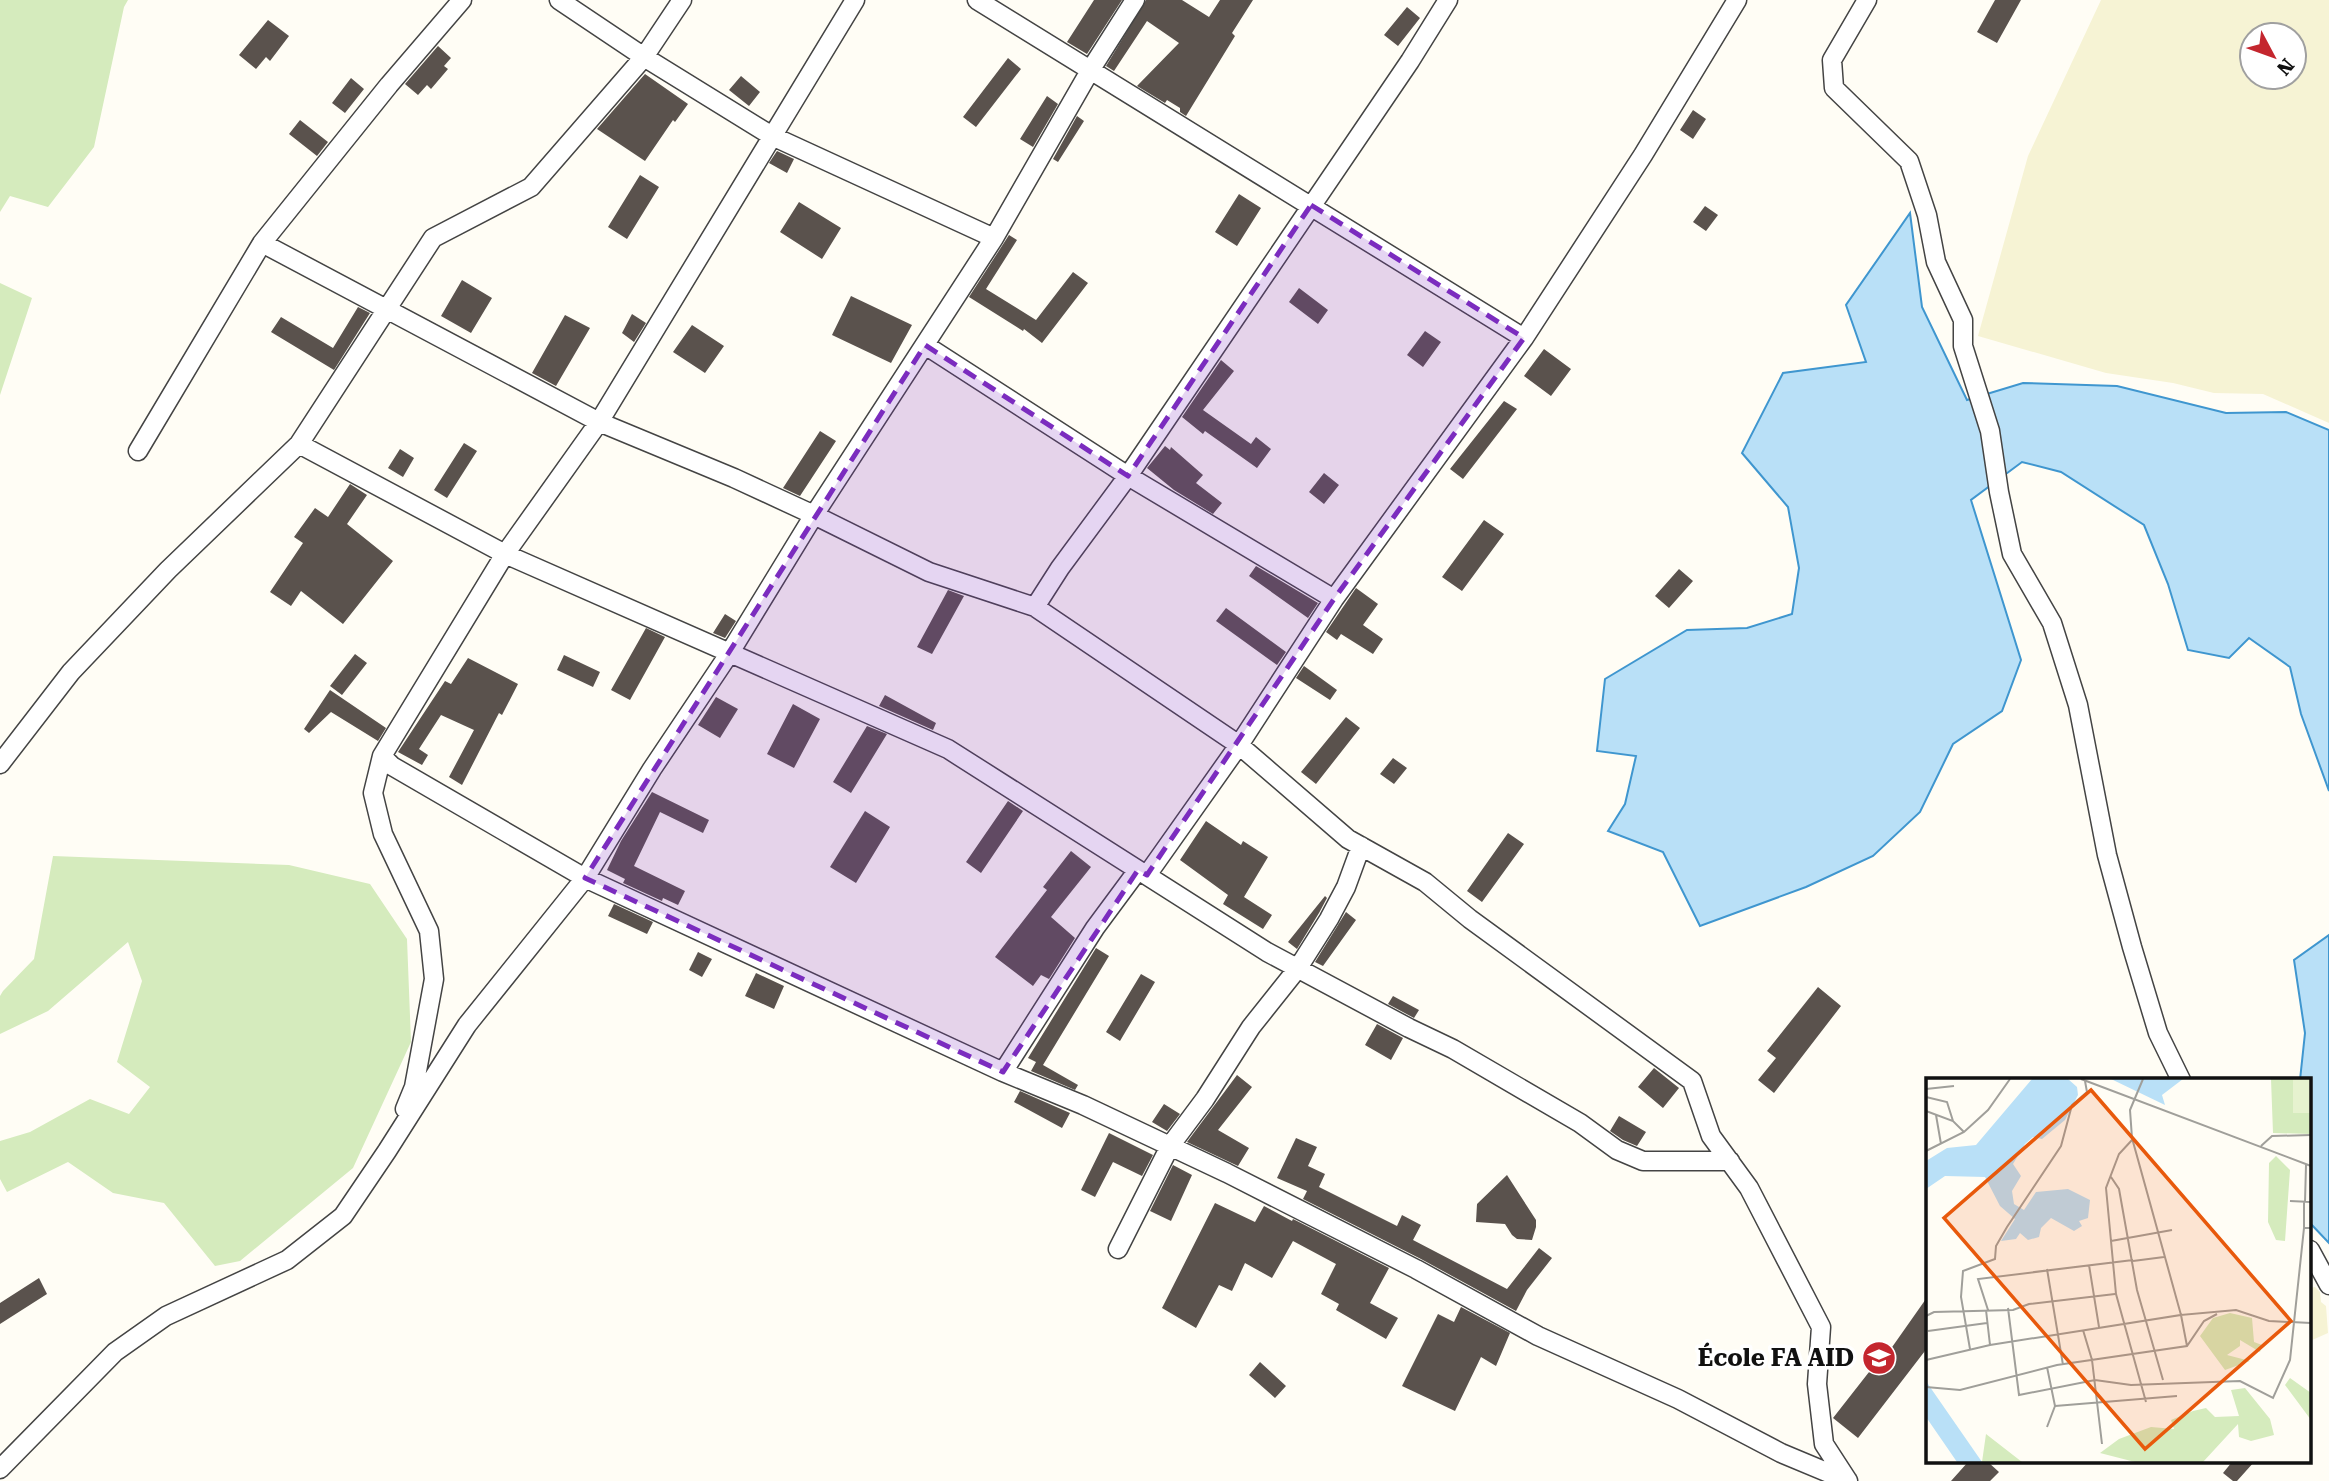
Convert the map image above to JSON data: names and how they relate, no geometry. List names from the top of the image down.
{
  "places": {
    "school or university": ["École FA AID"]
  },
  "north": "bottom right"
}
